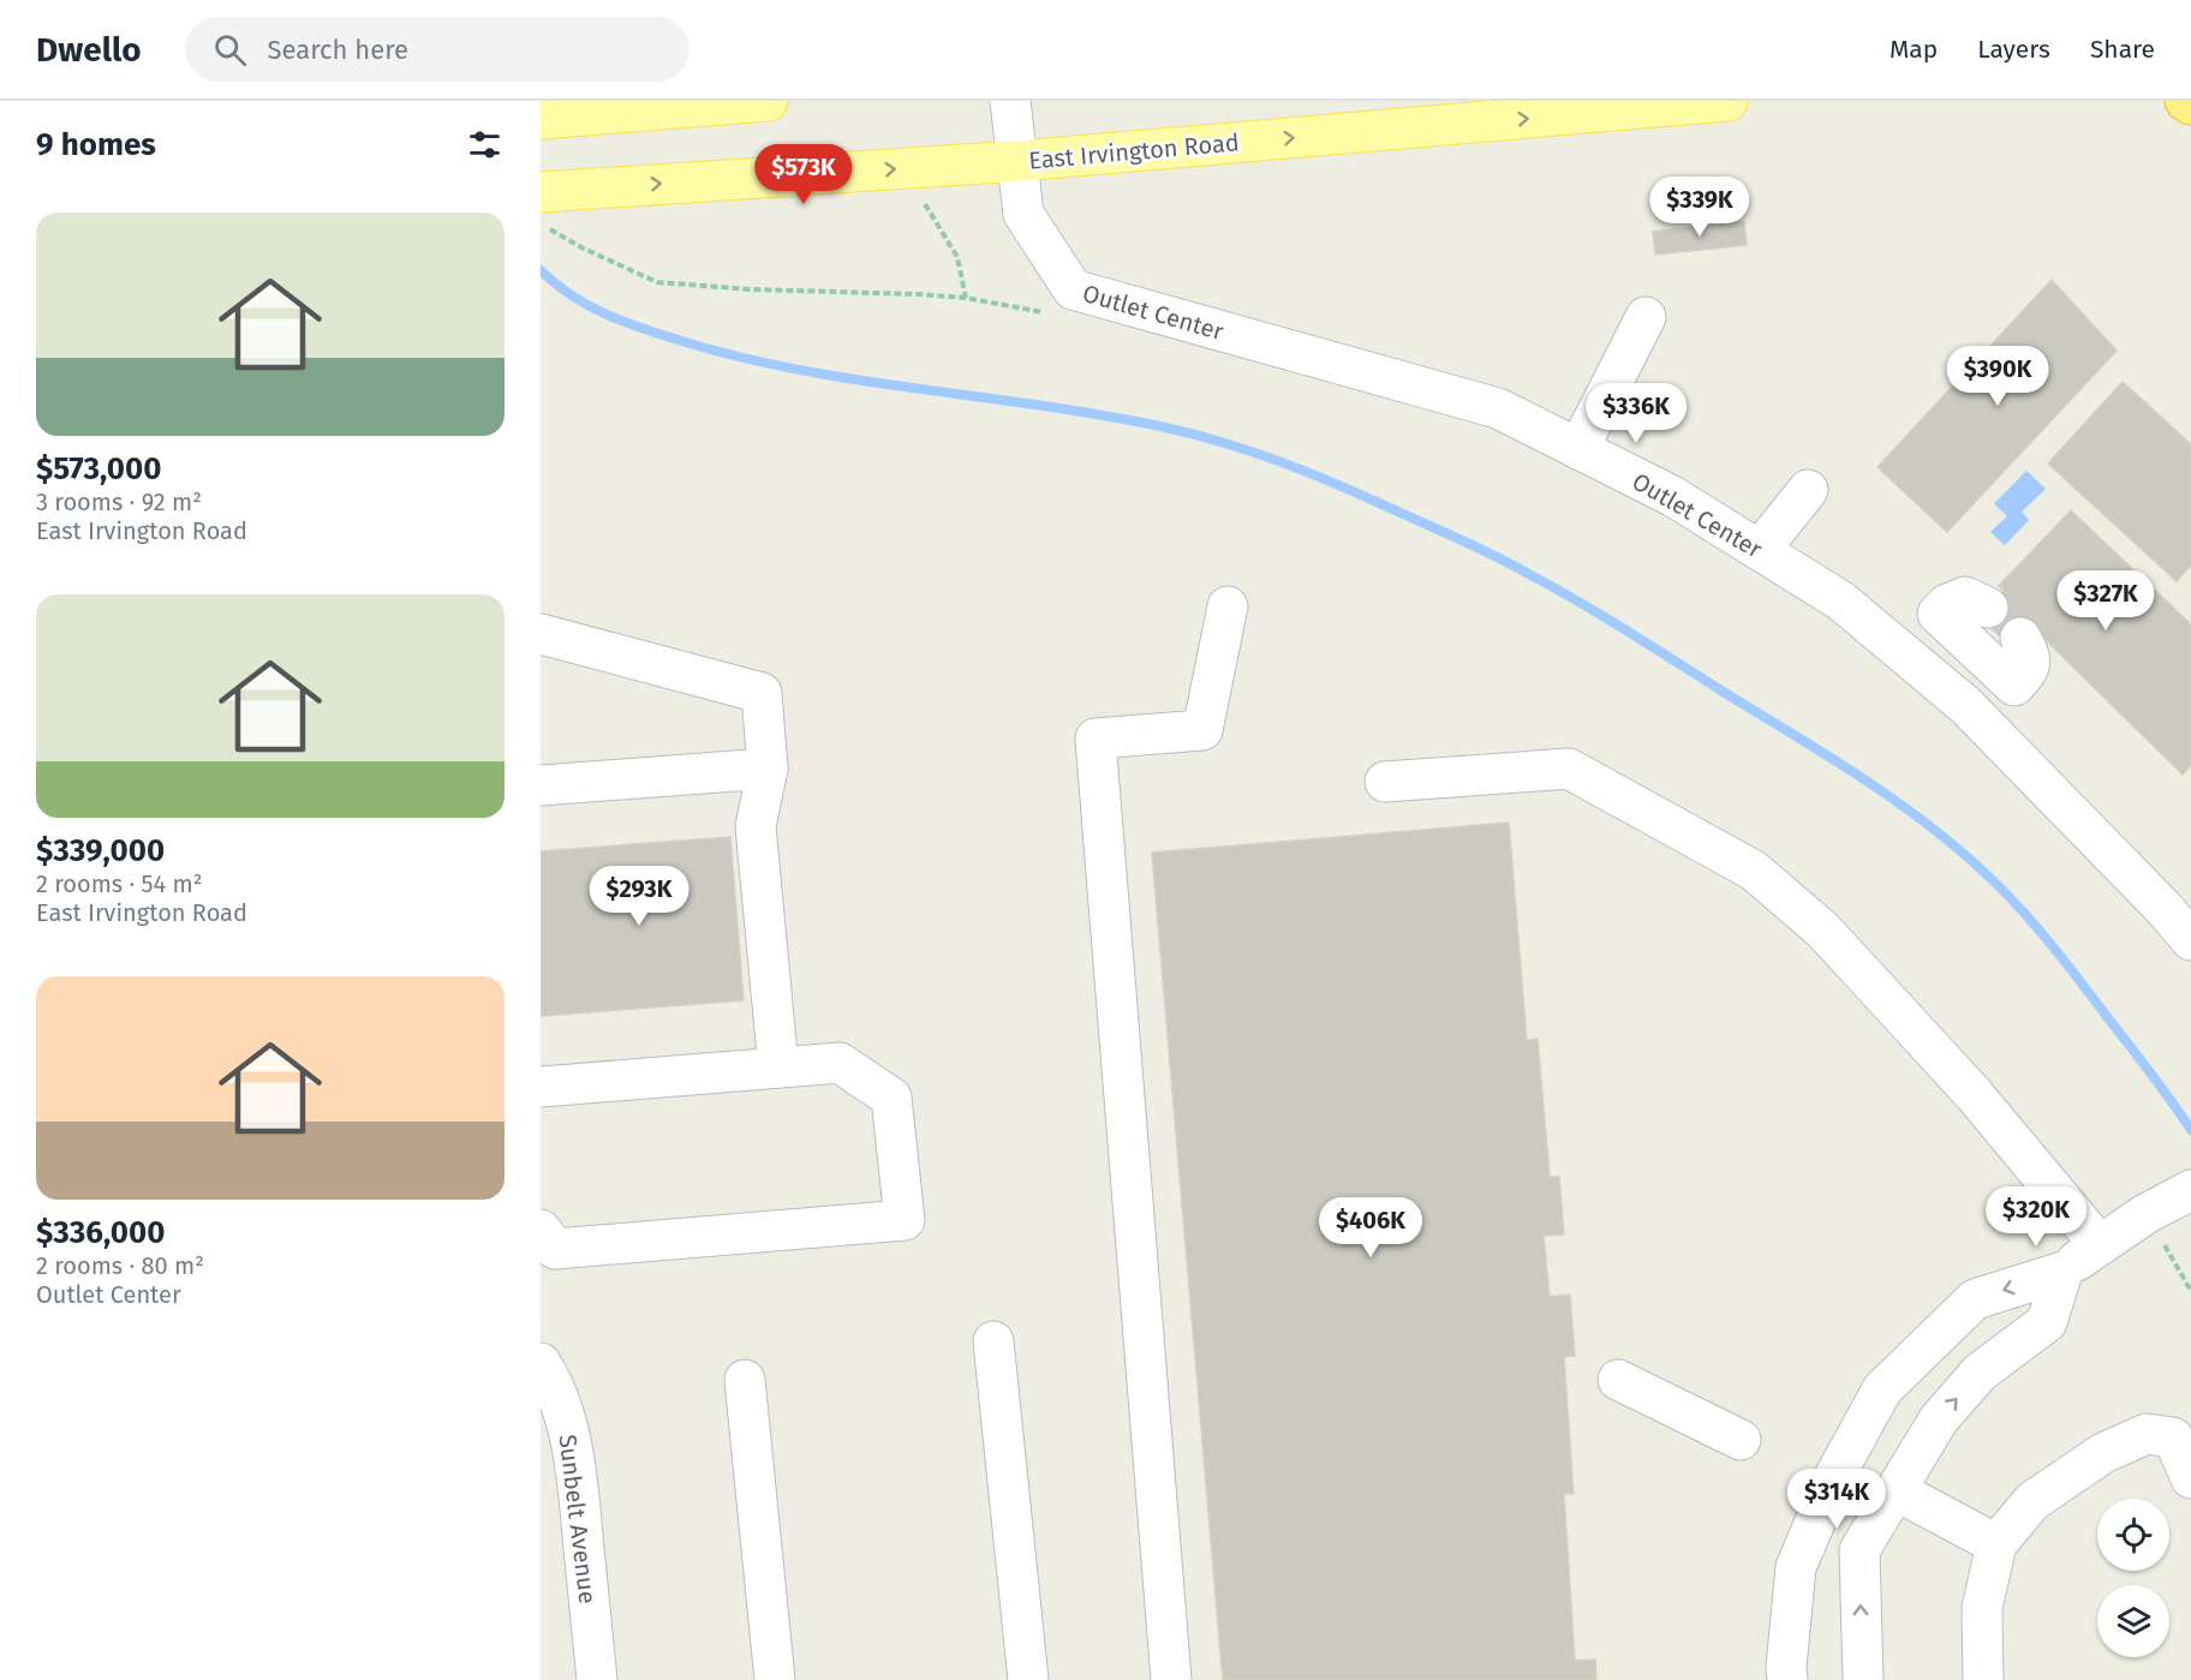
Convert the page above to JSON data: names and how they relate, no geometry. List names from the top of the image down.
{
  "streets": {
    "main road": ["East Irvington Road"],
    "street": ["Outlet Center", "Sunbelt Avenue"]
  },
  "crossings": [
    ["East Irvington Road", "Outlet Center"]
  ],
  "one_way": ["East Irvington Road"],
  "page": {
    "header": "Dwello",
    "search": "Search here",
    "nav": ["Map", "Layers", "Share"],
    "heading": "9 homes",
    "price": [
      "$573K",
      "$339K",
      "$390K",
      "$336K",
      "$327K",
      "$293K",
      "$320K",
      "$406K",
      "$314K"
    ],
    "list": [
      {
        "name": "$573,000",
        "note": "3 rooms · 92 m² · East Irvington Road"
      },
      {
        "name": "$339,000",
        "note": "2 rooms · 54 m² · East Irvington Road"
      },
      {
        "name": "$336,000",
        "note": "2 rooms · 80 m² · Outlet Center"
      }
    ]
  }
}
